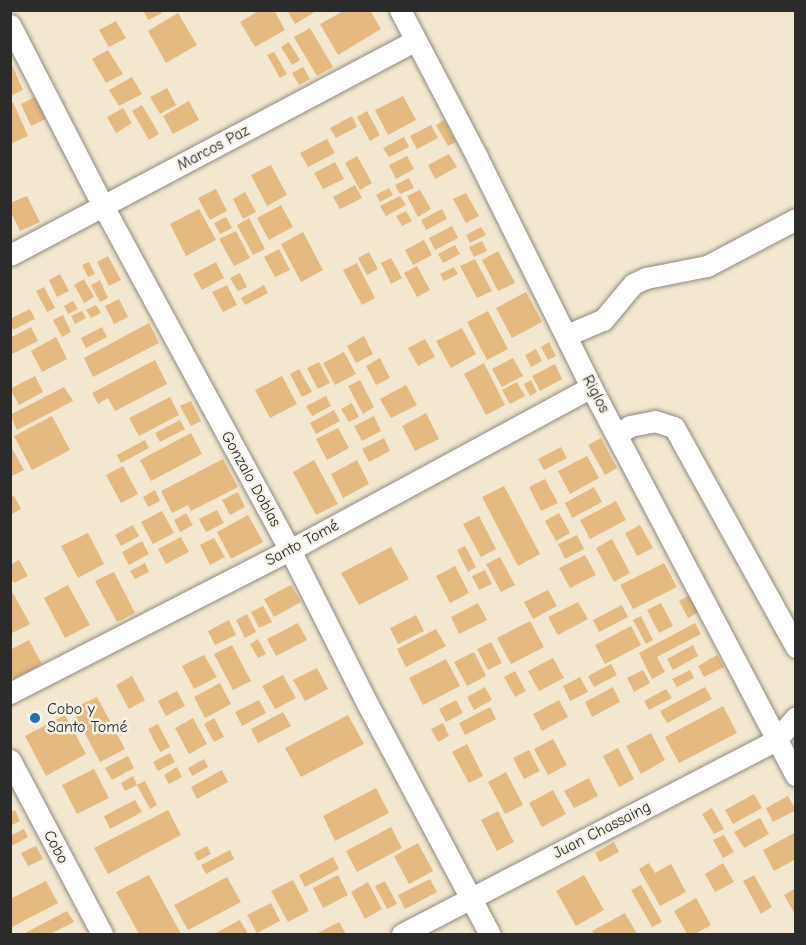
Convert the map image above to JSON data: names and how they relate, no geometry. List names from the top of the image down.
{
  "streets": {
    "street": [
      "Marcos Paz",
      "Riglos",
      "Gonzalo Doblas",
      "Santo Tomé",
      "Juan Chassaing",
      "Cobo"
    ]
  },
  "crossings": [
    ["Marcos Paz", "Riglos"],
    ["Marcos Paz", "Gonzalo Doblas"],
    ["Riglos", "Santo Tomé"],
    ["Riglos", "Juan Chassaing"],
    ["Gonzalo Doblas", "Santo Tomé"],
    ["Gonzalo Doblas", "Juan Chassaing"]
  ],
  "places": ["Cobo y Santo Tomé"]
}
